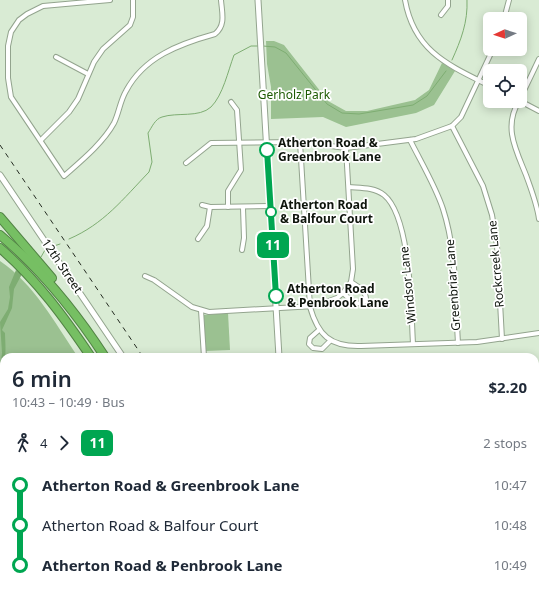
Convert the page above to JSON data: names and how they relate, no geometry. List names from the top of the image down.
{
  "streets": {
    "street": [
      "Rockcreek Lane",
      "12th Street",
      "Windsor Lane",
      "Greenbriar Lane"
    ]
  },
  "parks": ["Gerholz Park"],
  "places": ["Atherton Road & Greenbrook Lane", "Atherton Road & Balfour Court", "Atherton Road & Penbrook Lane"],
  "lines": ["bus line 11"],
  "north": "left",
  "page": {
    "on_map": "11",
    "heading": ["6 min", "10:43 – 10:49 · Bus", "$2.20"],
    "legs": ["4", "11", "2 stops"],
    "list": [
      {
        "name": "Atherton Road & Greenbrook Lane",
        "value": "10:47"
      },
      {
        "name": "Atherton Road & Balfour Court",
        "value": "10:48"
      },
      {
        "name": "Atherton Road & Penbrook Lane",
        "value": "10:49"
      }
    ]
  }
}
